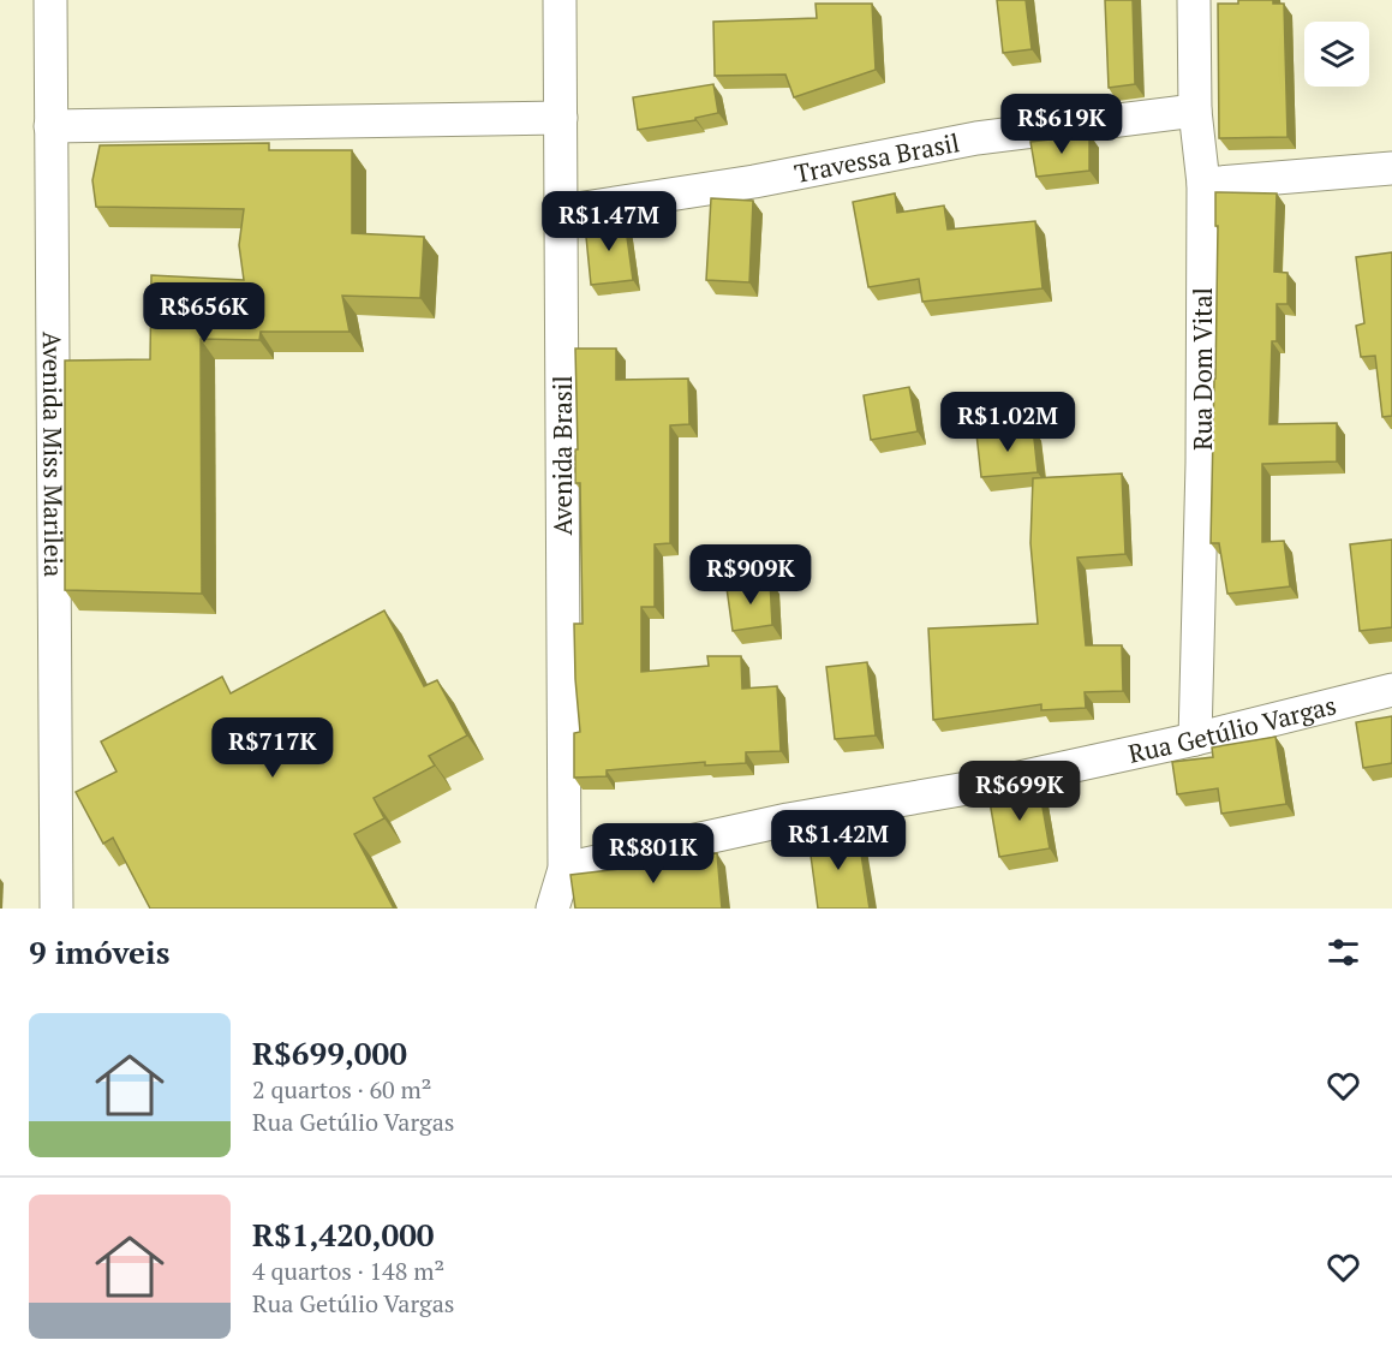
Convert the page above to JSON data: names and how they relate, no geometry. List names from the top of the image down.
{
  "streets": {
    "street": [
      "Travessa Brasil",
      "Rua Dom Vital",
      "Avenida Miss Marileia",
      "Avenida Brasil",
      "Rua Getúlio Vargas"
    ]
  },
  "crossings": [
    ["Travessa Brasil", "Rua Dom Vital"],
    ["Travessa Brasil", "Avenida Brasil"],
    ["Rua Dom Vital", "Rua Getúlio Vargas"],
    ["Avenida Brasil", "Rua Getúlio Vargas"]
  ],
  "page": {
    "price": [
      "R$619K",
      "R$1.47M",
      "R$656K",
      "R$1.02M",
      "R$909K",
      "R$717K",
      "R$699K",
      "R$1.42M",
      "R$801K"
    ],
    "heading": "9 imóveis",
    "list": [
      {
        "name": "R$699,000",
        "note": "2 quartos · 60 m² · Rua Getúlio Vargas"
      },
      {
        "name": "R$1,420,000",
        "note": "4 quartos · 148 m² · Rua Getúlio Vargas"
      }
    ]
  }
}
